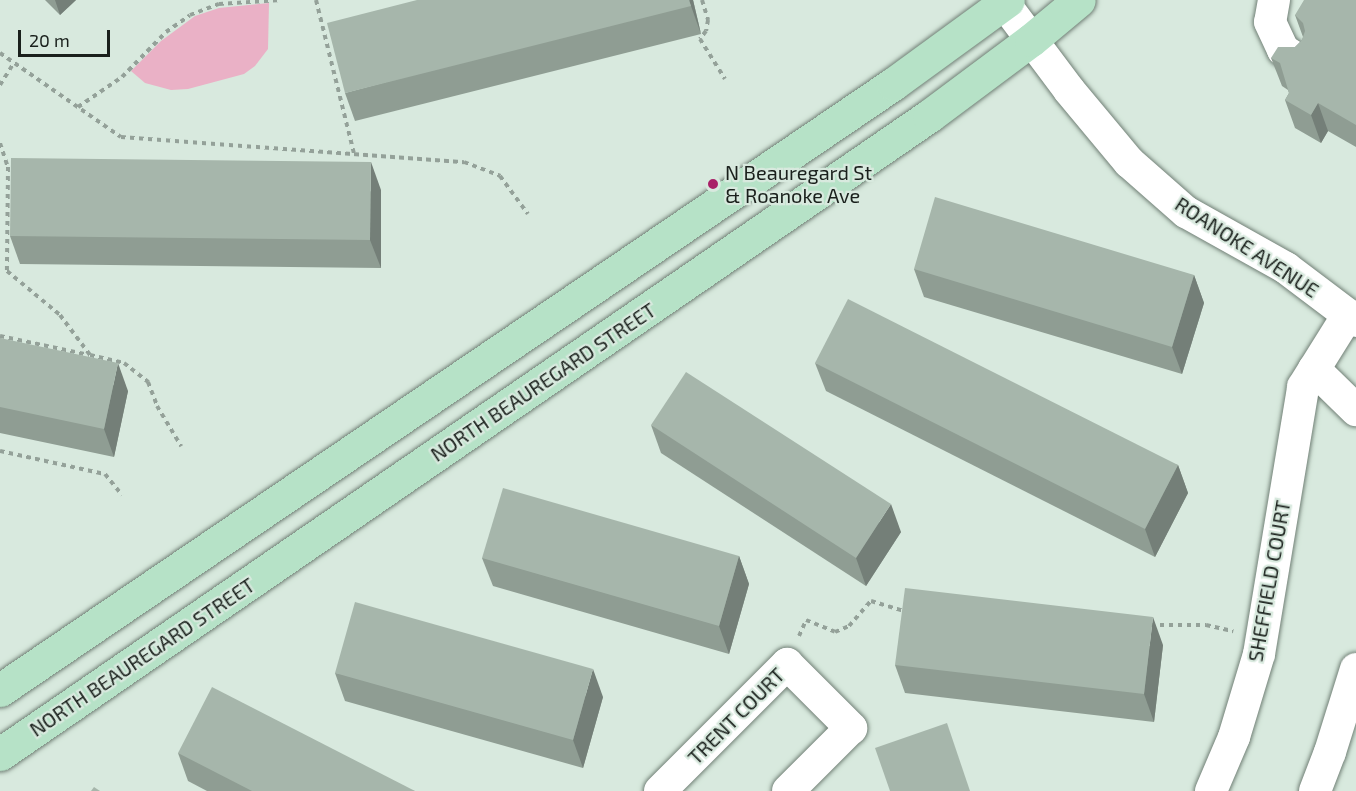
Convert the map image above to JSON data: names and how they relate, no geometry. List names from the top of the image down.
{
  "streets": {
    "main road": ["NORTH BEAUREGARD STREET"],
    "street": ["ROANOKE AVENUE", "SHEFFIELD COURT", "TRENT COURT"]
  },
  "crossings": [
    ["ROANOKE AVENUE", "NORTH BEAUREGARD STREET"],
    ["ROANOKE AVENUE", "SHEFFIELD COURT"]
  ],
  "places": ["N Beauregard St & Roanoke Ave"],
  "scale_bar": "20 m"
}
